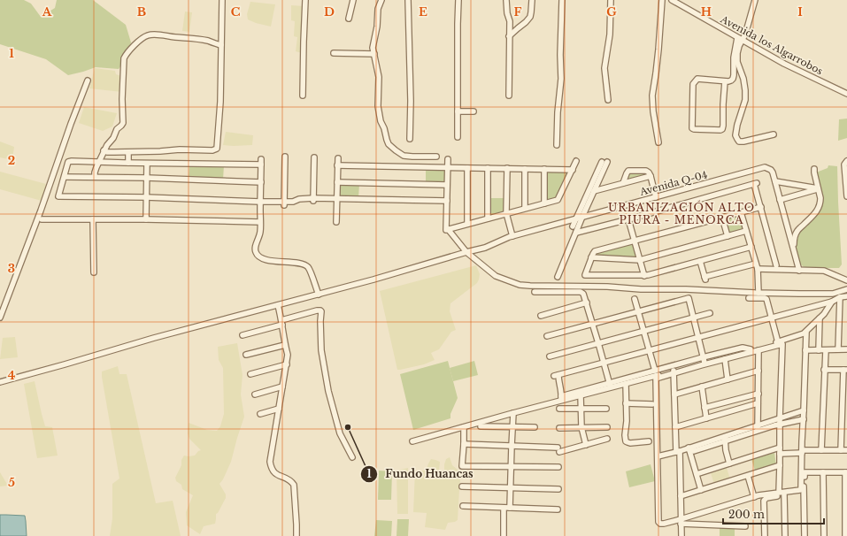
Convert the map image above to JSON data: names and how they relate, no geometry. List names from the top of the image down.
{
  "streets": {
    "street": ["Avenida los Algarrobos", "Avenida Q-04"]
  },
  "districts": ["URBANIZACIÓN ALTO PIURA - MENORCA"],
  "places": ["Fundo Huancas"],
  "scale_bar": "200 m",
  "grid": {
    "columns": [
      "A",
      "B",
      "C",
      "D",
      "E",
      "F",
      "G",
      "H",
      "I"
    ],
    "rows": [
      "1",
      "2",
      "3",
      "4",
      "5"
    ]
  }
}
